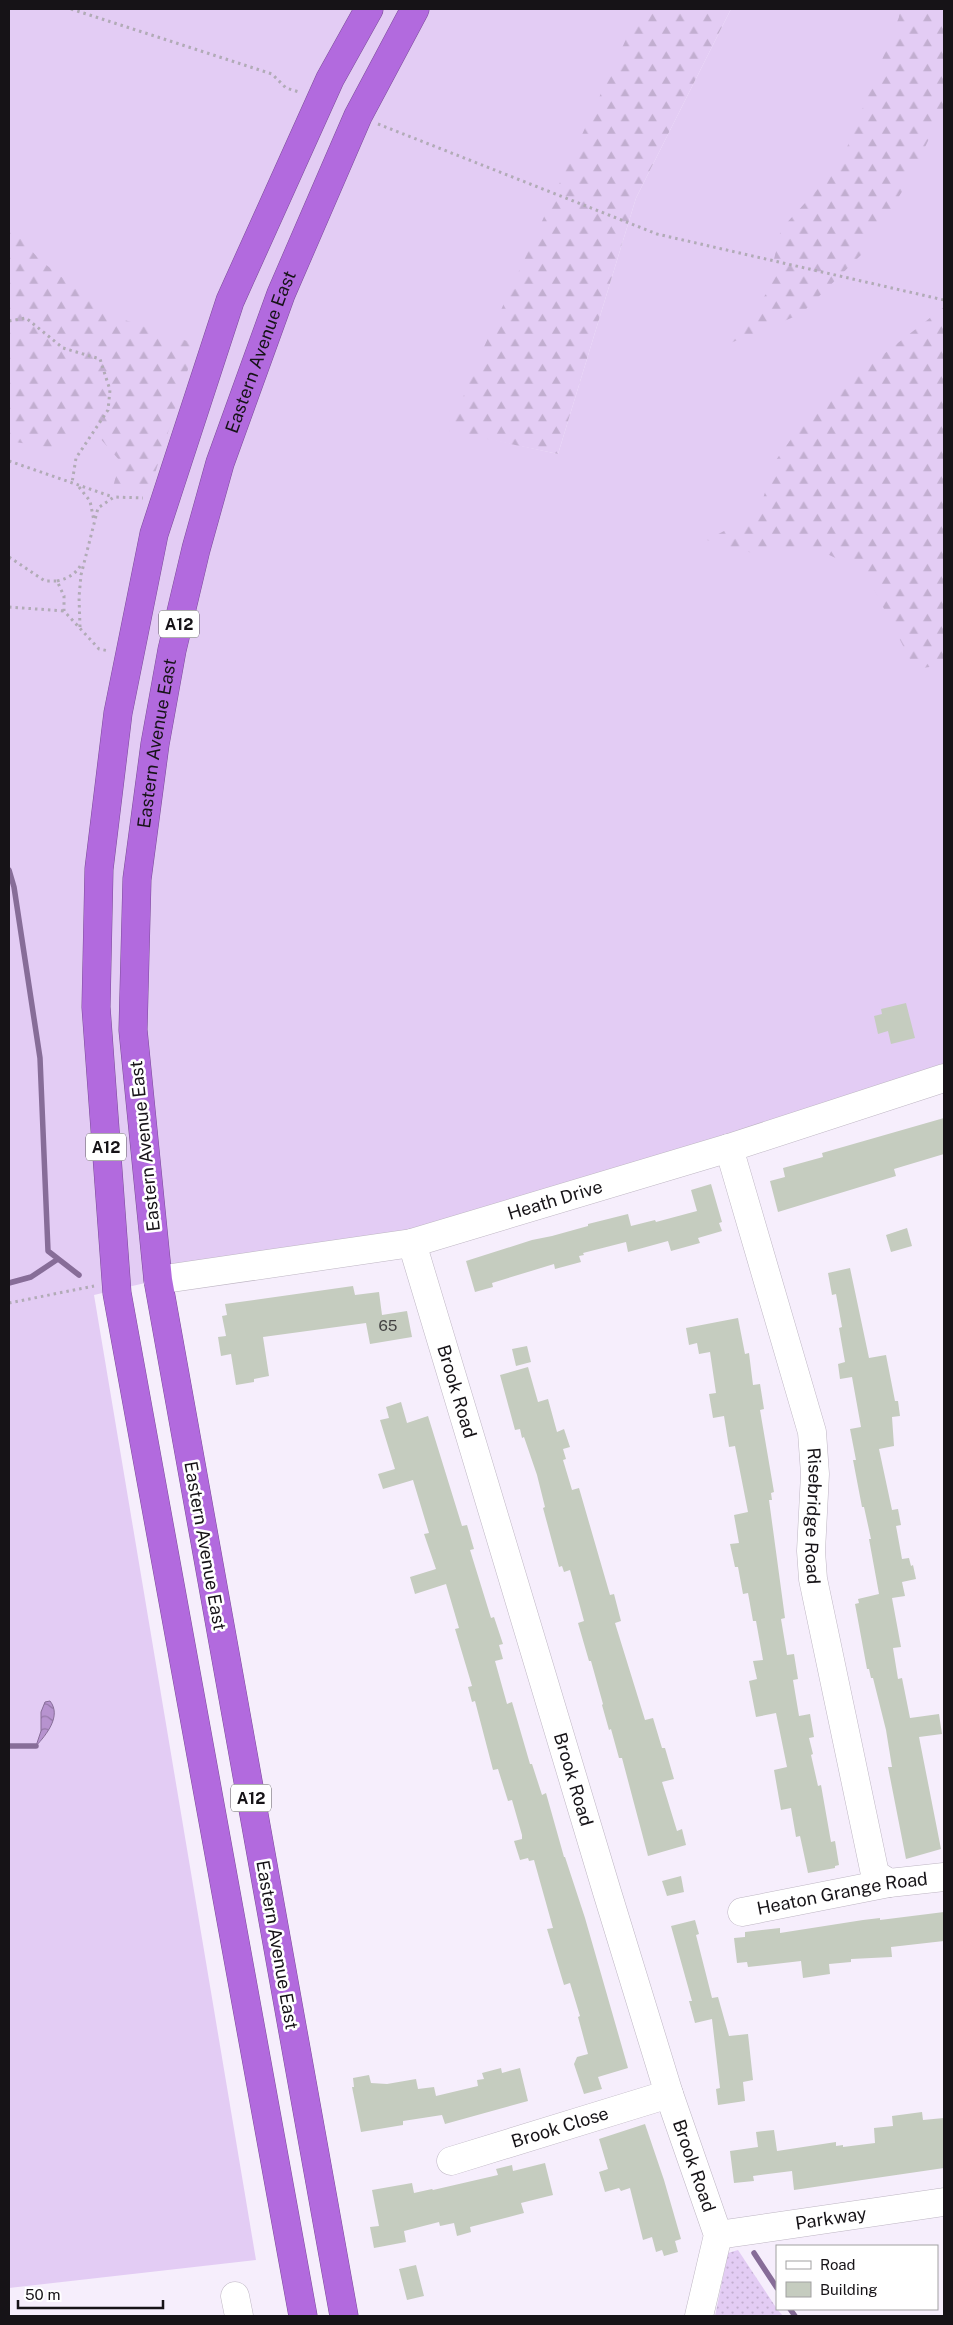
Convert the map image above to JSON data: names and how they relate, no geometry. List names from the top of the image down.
{
  "streets": {
    "highway": ["Eastern Avenue East", "A12"],
    "street": [
      "Heath Drive",
      "Brook Road",
      "Risebridge Road",
      "Heaton Grange Road",
      "Brook Close",
      "Parkway"
    ]
  },
  "crossings": [
    ["Eastern Avenue East", "Heath Drive"],
    ["Heath Drive", "Brook Road"],
    ["Heath Drive", "Risebridge Road"],
    ["Brook Road", "Brook Close"],
    ["Brook Road", "Parkway"],
    ["Risebridge Road", "Heaton Grange Road"]
  ],
  "house_numbers": ["65"],
  "legend": ["Road", "Building"],
  "scale_bar": "50 m"
}
